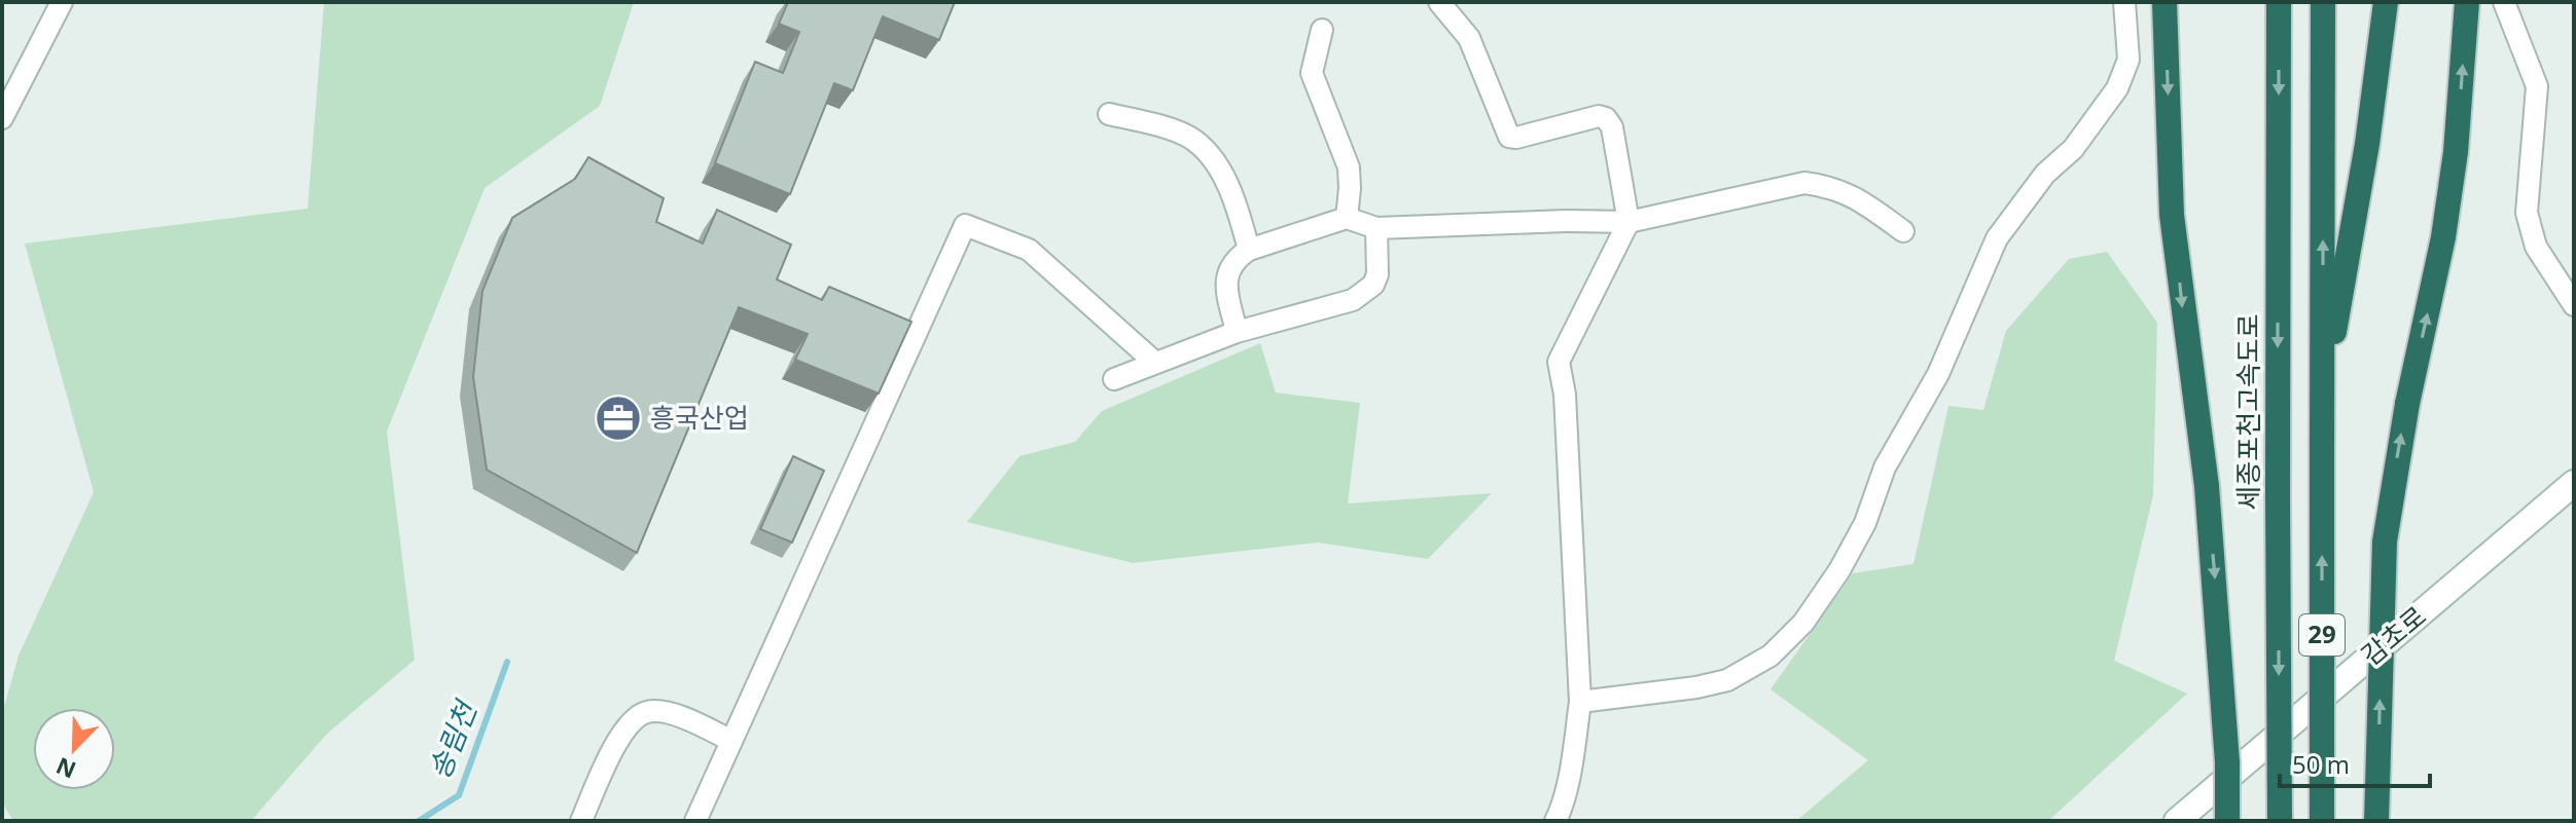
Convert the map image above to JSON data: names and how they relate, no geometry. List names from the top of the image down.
{
  "streets": {
    "highway": ["세종포천고속도로", "29"],
    "main road": ["감초로"]
  },
  "water": ["송림천"],
  "places": {
    "office": ["흥국산업"]
  },
  "scale_bar": "50 m",
  "north": "bottom left"
}
